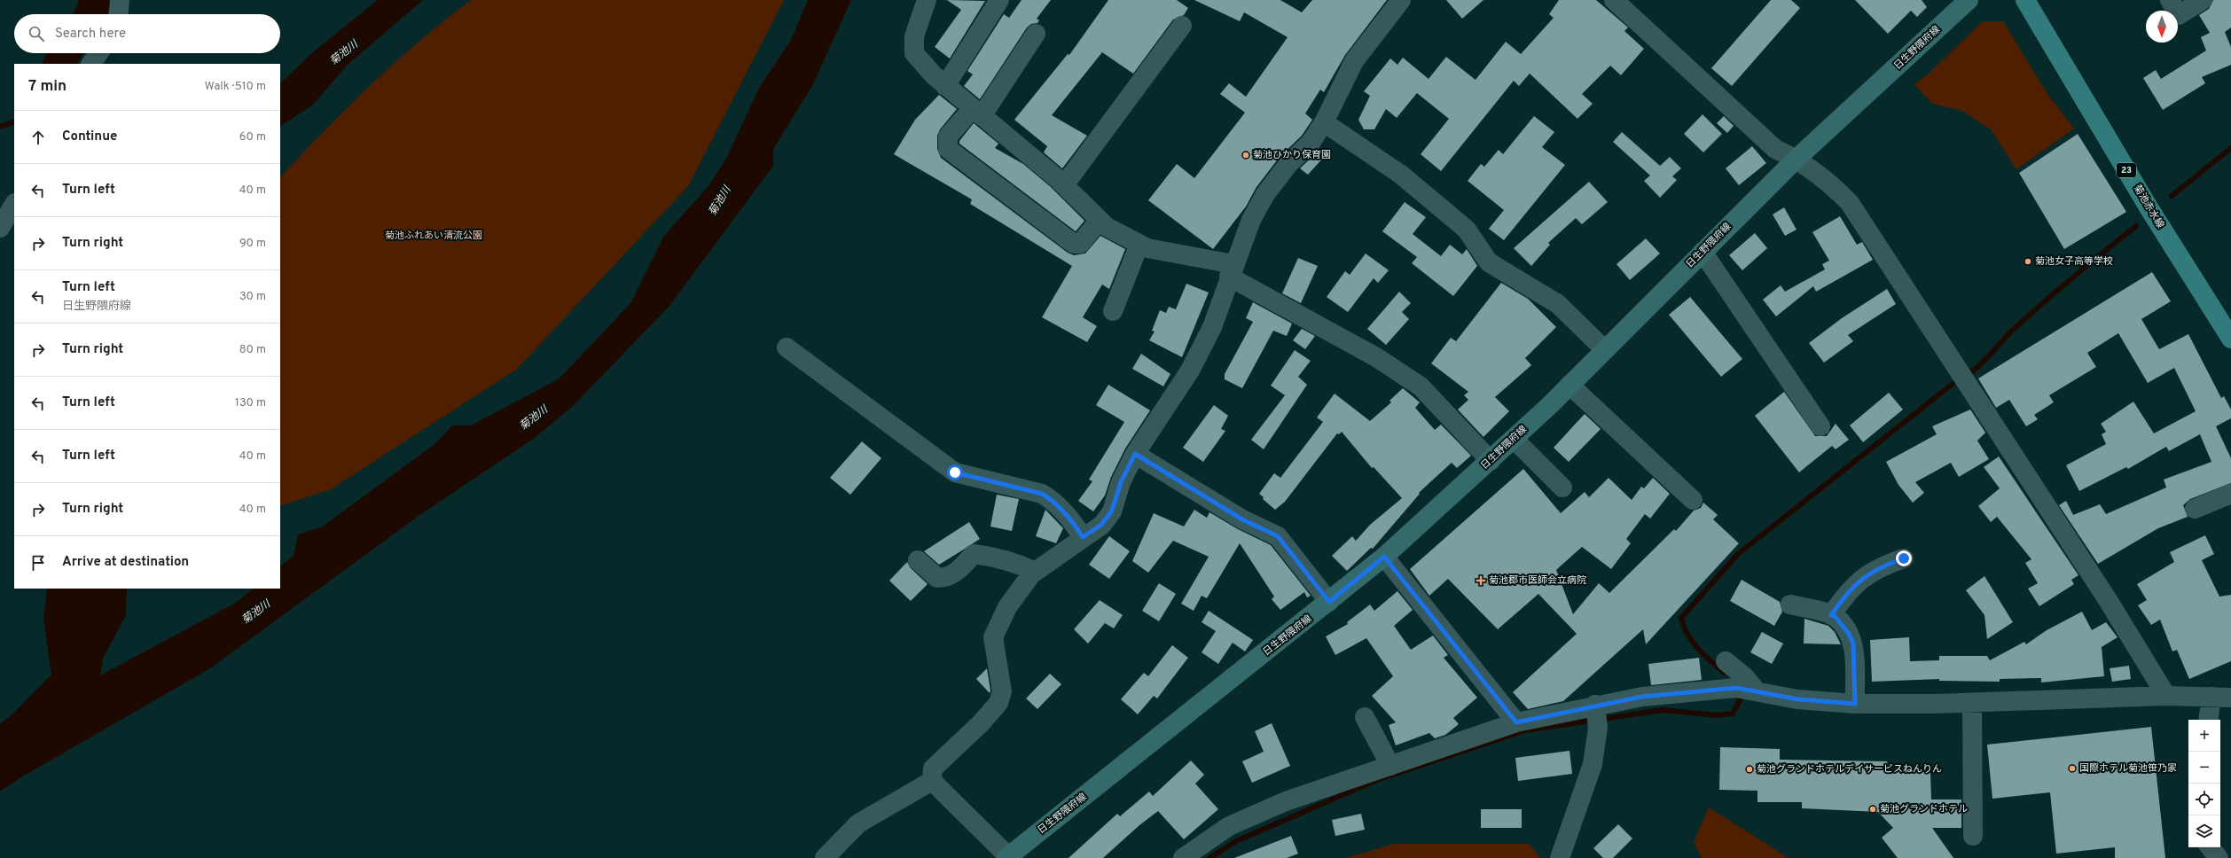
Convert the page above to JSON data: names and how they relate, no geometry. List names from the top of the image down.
{
  "streets": {
    "main road": ["日生野隈府線", "23", "菊池赤水線"]
  },
  "water": ["菊池川"],
  "parks": ["菊池ふれあい清流公園"],
  "places": {
    "other": [
      "菊池ひかり保育園",
      "菊池女子高等学校",
      "国際ホテル菊池笹乃家",
      "菊池グランドホテルデイサービスねんりん",
      "菊池グランドホテル"
    ],
    "health": ["菊池郡市医師会立病院"]
  },
  "north": "bottom",
  "page": {
    "search": "Search here",
    "heading": ["7 min", "Walk · 510 m"],
    "list": [
      ["Continue", "60 m"],
      ["Turn left", "40 m"],
      ["Turn right", "90 m"],
      ["Turn left", "日生野隈府線", "30 m"],
      ["Turn right", "80 m"],
      ["Turn left", "130 m"],
      ["Turn left", "40 m"],
      ["Turn right", "40 m"],
      "Arrive at destination"
    ],
    "map_buttons": ["+", "−"]
  }
}
